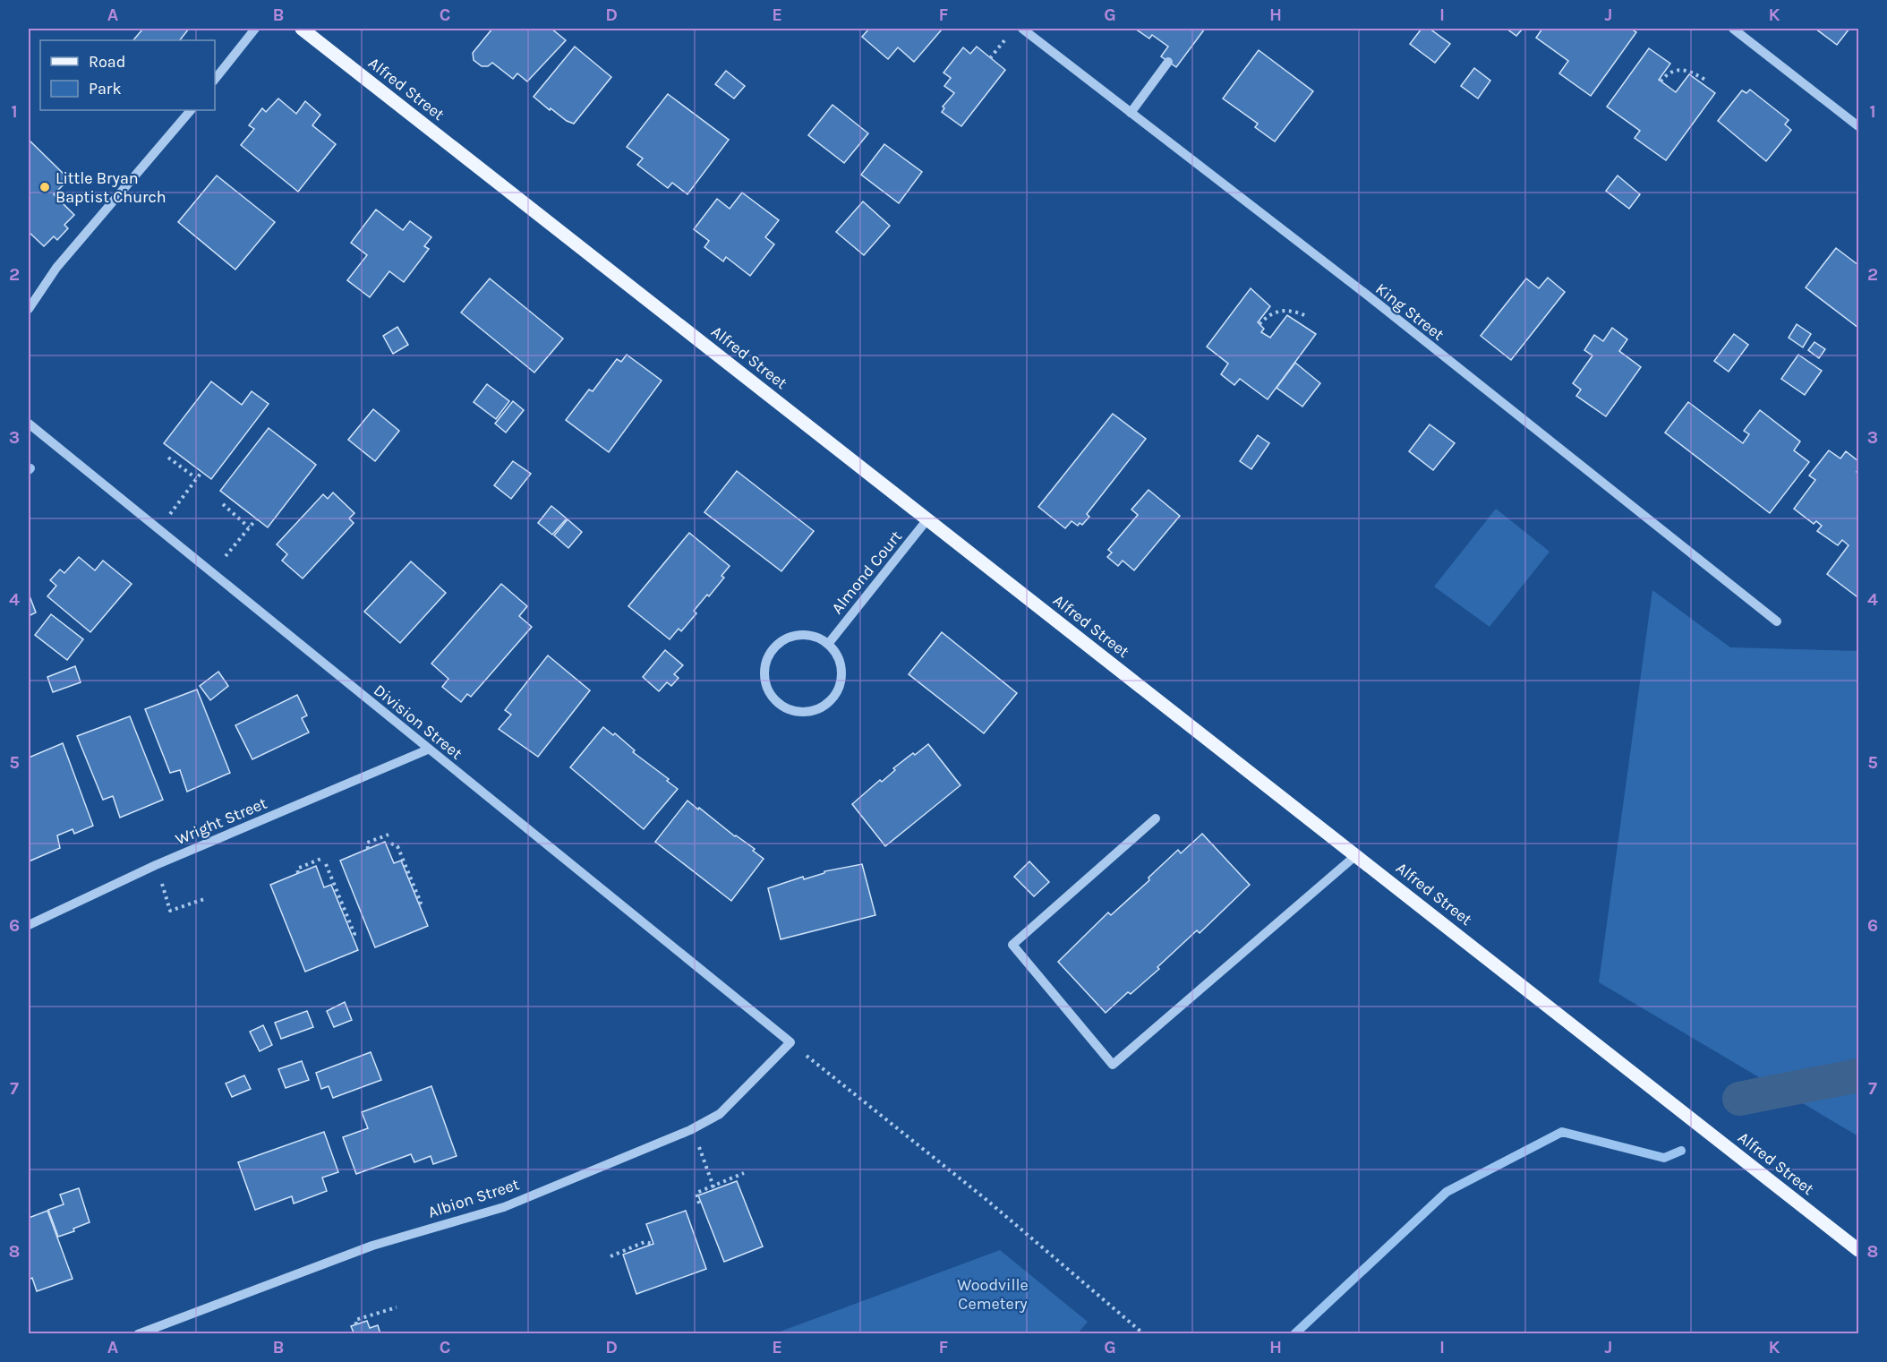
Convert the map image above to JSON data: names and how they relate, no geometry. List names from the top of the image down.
{
  "streets": {
    "main road": ["Alfred Street"],
    "street": [
      "King Street",
      "Almond Court",
      "Division Street",
      "Wright Street",
      "Albion Street"
    ]
  },
  "crossings": [
    ["Alfred Street", "Almond Court"],
    ["Division Street", "Wright Street"],
    ["Division Street", "Albion Street"]
  ],
  "parks": ["Woodville Cemetery"],
  "places": ["Little Bryan Baptist Church"],
  "legend": ["Road", "Park"],
  "grid": {
    "columns": [
      "A",
      "B",
      "C",
      "D",
      "E",
      "F",
      "G",
      "H",
      "I",
      "J",
      "K"
    ],
    "rows": [
      "1",
      "2",
      "3",
      "4",
      "5",
      "6",
      "7",
      "8"
    ]
  }
}
